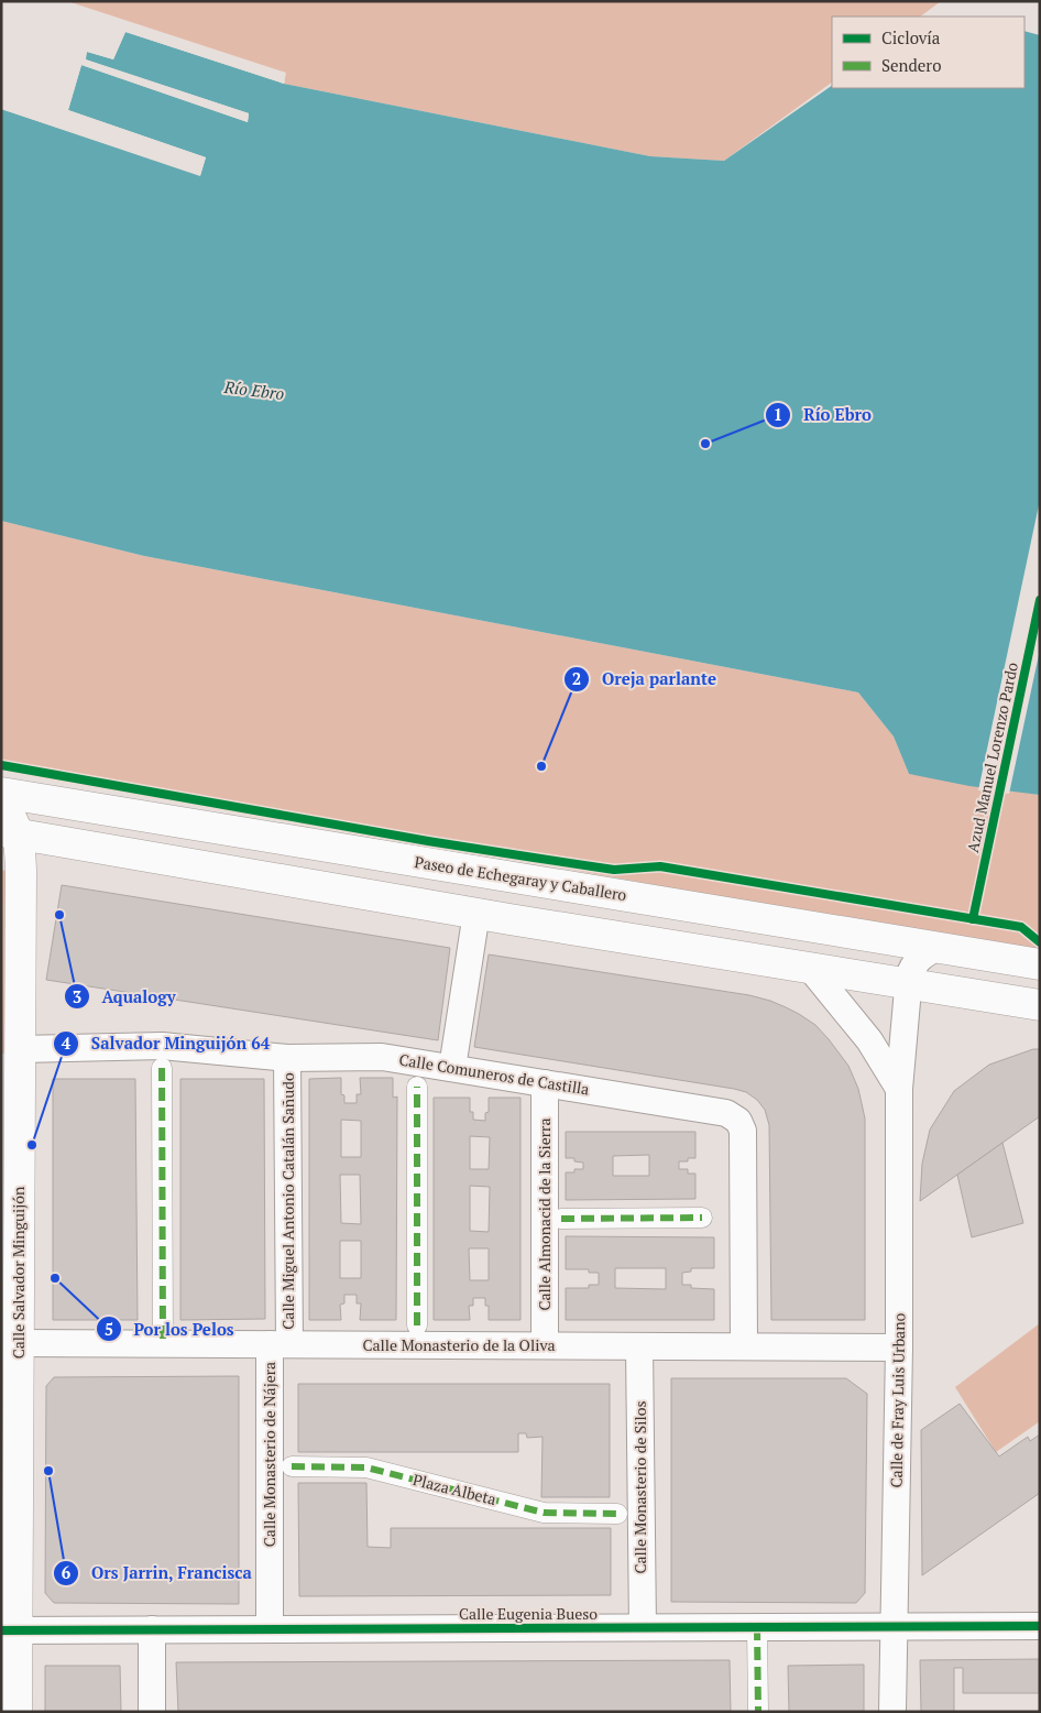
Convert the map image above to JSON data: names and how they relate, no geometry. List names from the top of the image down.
{
  "streets": {
    "main road": ["Paseo de Echegaray y Caballero", "Calle Salvador Minguijón"],
    "street": [
      "Calle Comuneros de Castilla",
      "Calle Miguel Antonio Catalán Sañudo",
      "Calle Almonacid de la Sierra",
      "Calle Monasterio de la Oliva",
      "Calle de Fray Luis Urbano",
      "Calle Monasterio de Nájera",
      "Calle Monasterio de Silos",
      "Plaza Albeta",
      "Calle Eugenia Bueso"
    ],
    "cycle path": ["Azud Manuel Lorenzo Pardo"]
  },
  "crossings": [
    ["Paseo de Echegaray y Caballero", "Calle de Fray Luis Urbano"],
    ["Calle Comuneros de Castilla", "Calle Miguel Antonio Catalán Sañudo"],
    ["Calle Comuneros de Castilla", "Calle Almonacid de la Sierra"],
    ["Calle Comuneros de Castilla", "Calle Salvador Minguijón"],
    ["Calle Comuneros de Castilla", "Calle Monasterio de la Oliva"],
    ["Calle Miguel Antonio Catalán Sañudo", "Calle Monasterio de la Oliva"],
    ["Calle Miguel Antonio Catalán Sañudo", "Calle Monasterio de Nájera"],
    ["Calle Almonacid de la Sierra", "Calle Monasterio de la Oliva"],
    ["Calle Salvador Minguijón", "Calle Monasterio de la Oliva"],
    ["Calle Salvador Minguijón", "Calle Eugenia Bueso"],
    ["Calle Monasterio de la Oliva", "Calle de Fray Luis Urbano"],
    ["Calle Monasterio de la Oliva", "Calle Monasterio de Nájera"],
    ["Calle Monasterio de la Oliva", "Calle Monasterio de Silos"],
    ["Calle de Fray Luis Urbano", "Calle Eugenia Bueso"],
    ["Calle Monasterio de Nájera", "Calle Eugenia Bueso"],
    ["Calle Monasterio de Silos", "Calle Eugenia Bueso"]
  ],
  "water": ["Río Ebro"],
  "places": [
    "Río Ebro",
    "Oreja parlante",
    "Aqualogy",
    "Salvador Minguijón 64",
    "Por los Pelos",
    "Ors Jarrin, Francisca"
  ],
  "legend": ["Ciclovía", "Sendero"]
}
